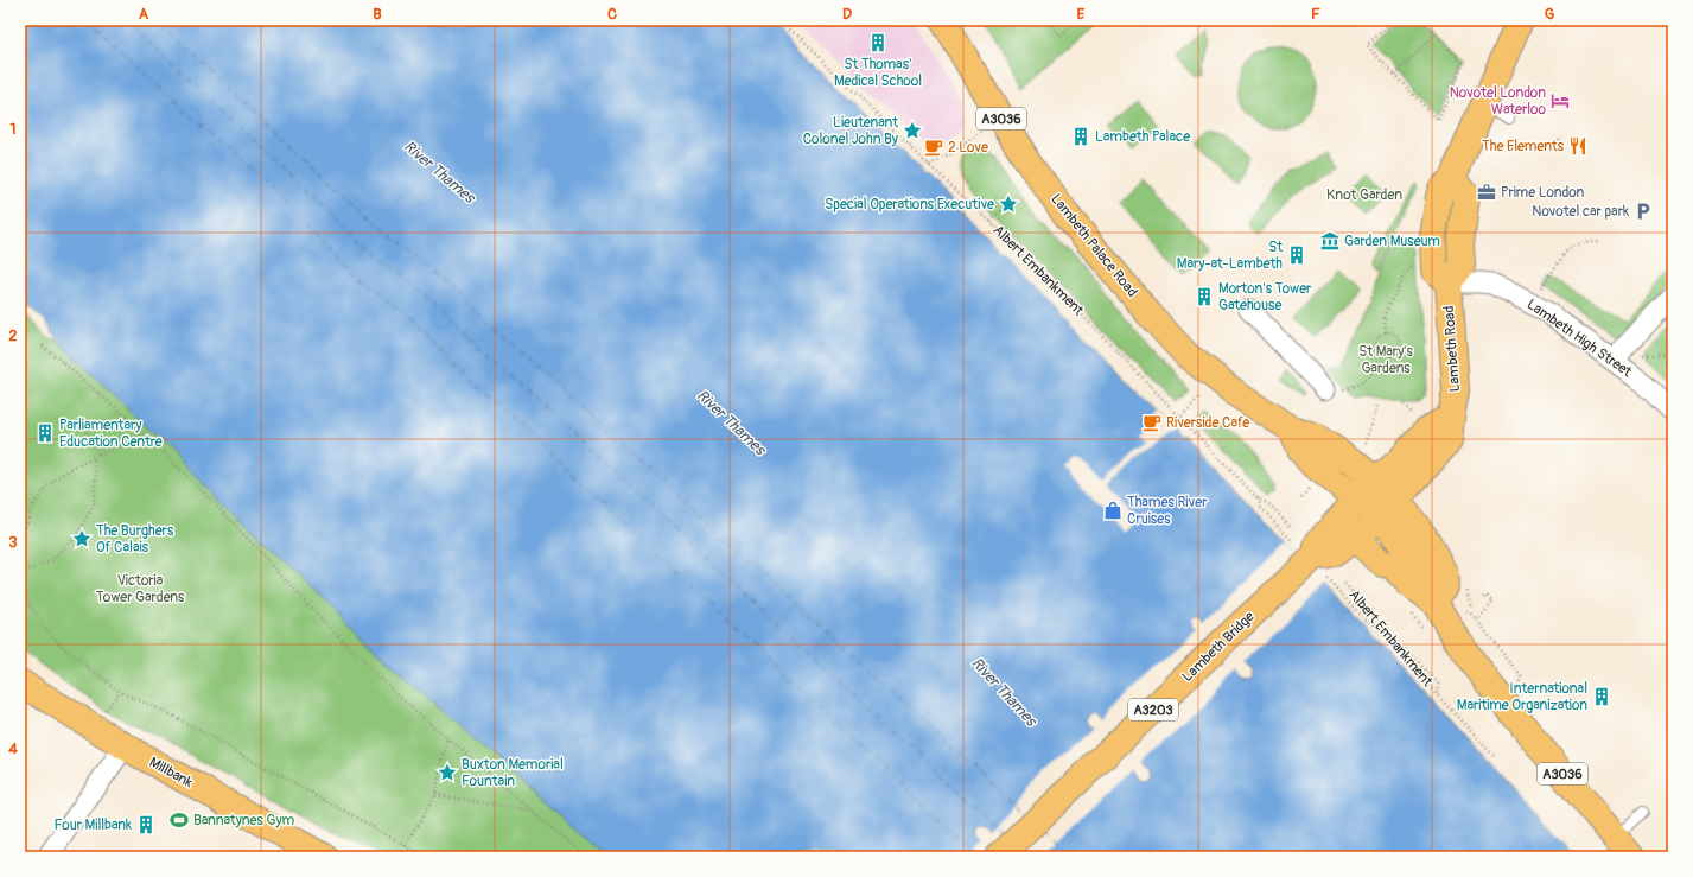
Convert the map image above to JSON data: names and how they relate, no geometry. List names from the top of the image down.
{
  "streets": {
    "main road": [
      "A3036",
      "Lambeth Palace Road",
      "Lambeth Road",
      "Lambeth Bridge",
      "A3203",
      "Millbank"
    ],
    "street": ["Lambeth High Street"],
    "path": ["Albert Embankment"]
  },
  "crossings": [
    ["A3036", "Lambeth Palace Road"],
    ["A3036", "Lambeth Road"],
    ["A3036", "Lambeth Bridge"],
    ["Lambeth Palace Road", "Lambeth Road"],
    ["Lambeth Palace Road", "Lambeth Bridge"],
    ["Lambeth High Street", "Lambeth Road"],
    ["Lambeth Road", "Lambeth Bridge"]
  ],
  "water": ["River Thames"],
  "parks": ["Knot Garden", "St Mary's Gardens", "Victoria Tower Gardens"],
  "places": {
    "building": [
      "St Thomas' Medical School",
      "Lambeth Palace",
      "St Mary-at-Lambeth",
      "Morton's Tower Gatehouse",
      "Parliamentary Education Centre",
      "International Maritime Organization",
      "Four Millbank"
    ],
    "hotel": ["Novotel London Waterloo"],
    "place": [
      "Lieutenant Colonel John By",
      "Special Operations Executive",
      "The Burghers Of Calais",
      "Buxton Memorial Fountain"
    ],
    "restaurant": ["The Elements"],
    "cafe": ["2 Love", "Riverside Cafe"],
    "office": ["Prime London"],
    "parking": ["Novotel car park"],
    "museum": ["Garden Museum"],
    "shop": ["Thames River Cruises"],
    "sports": ["Bannatynes Gym"]
  },
  "grid": {
    "columns": [
      "A",
      "B",
      "C",
      "D",
      "E",
      "F",
      "G"
    ],
    "rows": [
      "1",
      "2",
      "3",
      "4"
    ]
  }
}
